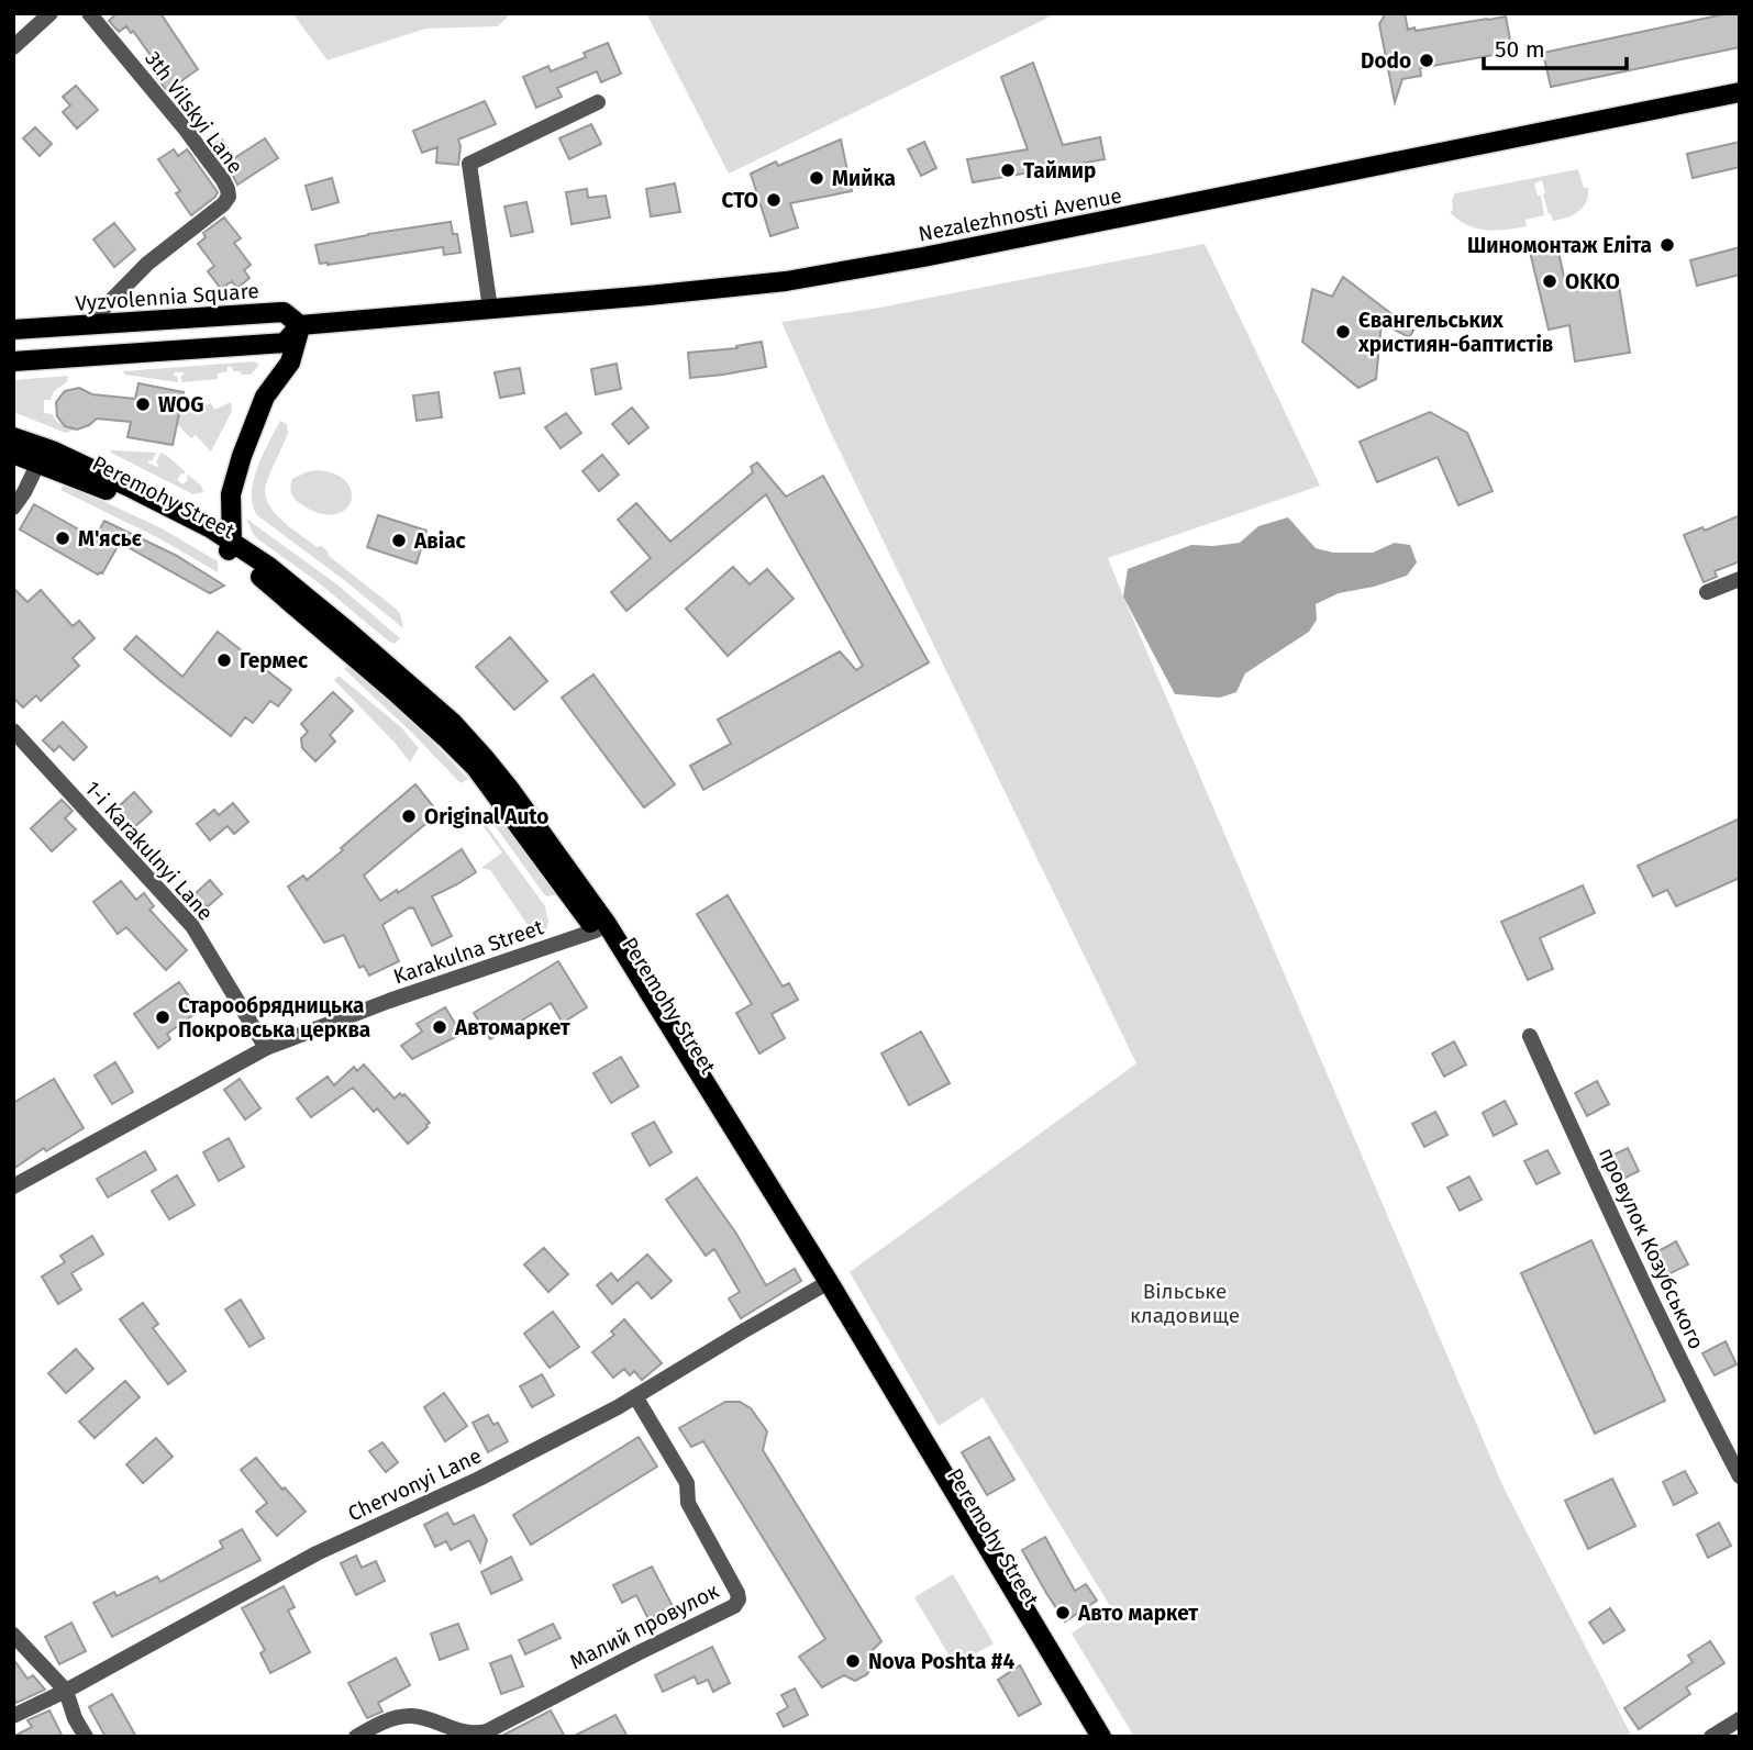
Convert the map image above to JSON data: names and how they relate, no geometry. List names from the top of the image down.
{
  "streets": {
    "main road": ["Nezalezhnosti Avenue", "Vyzvolennia Square", "Peremohy Street"],
    "street": [
      "3th Vilskyi Lane",
      "1-i Karakulnyi Lane",
      "Karakulna Street",
      "провулок Козубського",
      "Chervonyi Lane",
      "Малий провулок"
    ]
  },
  "crossings": [
    ["3th Vilskyi Lane", "Vyzvolennia Square"],
    ["Nezalezhnosti Avenue", "Vyzvolennia Square"],
    ["Peremohy Street", "Karakulna Street"],
    ["Peremohy Street", "Chervonyi Lane"],
    ["1-i Karakulnyi Lane", "Karakulna Street"],
    ["Chervonyi Lane", "Малий провулок"]
  ],
  "parks": ["Вільське кладовище"],
  "places": [
    "Dodo",
    "Таймир",
    "Мийка",
    "СТО",
    "Шиномонтаж Еліта",
    "OKKO",
    "Євангельських християн-баптистів",
    "WOG",
    "М'ясьє",
    "Авіас",
    "Гермес",
    "Original Auto",
    "Старообрядницька Покровська церква",
    "Автомаркет",
    "Авто маркет",
    "Nova Poshta #4"
  ],
  "scale_bar": "50 m"
}
